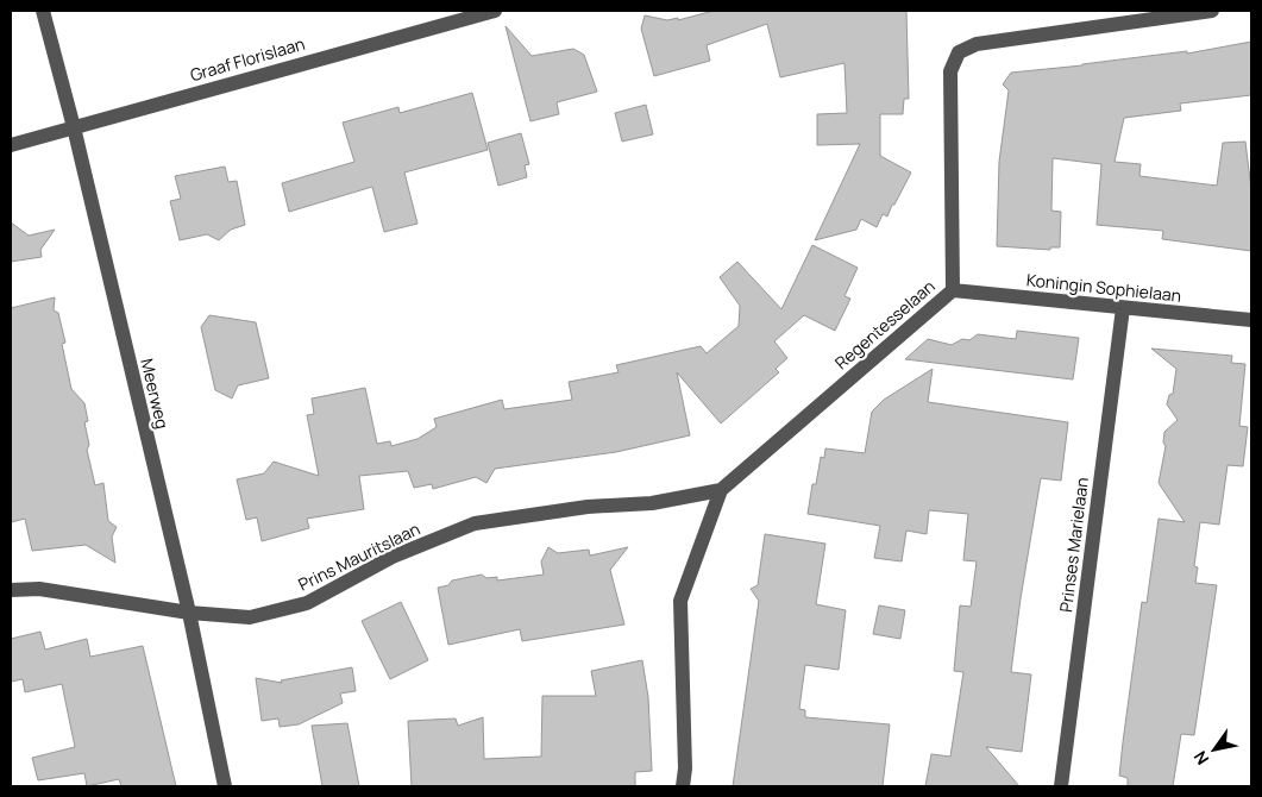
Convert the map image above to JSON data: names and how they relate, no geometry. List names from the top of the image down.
{
  "streets": {
    "street": [
      "Graaf Florislaan",
      "Koningin Sophielaan",
      "Regentesselaan",
      "Meerweg",
      "Prinses Marielaan",
      "Prins Mauritslaan"
    ]
  },
  "crossings": [
    ["Graaf Florislaan", "Meerweg"],
    ["Koningin Sophielaan", "Regentesselaan"],
    ["Koningin Sophielaan", "Prinses Marielaan"],
    ["Regentesselaan", "Prins Mauritslaan"],
    ["Meerweg", "Prins Mauritslaan"]
  ],
  "north": "bottom left"
}
